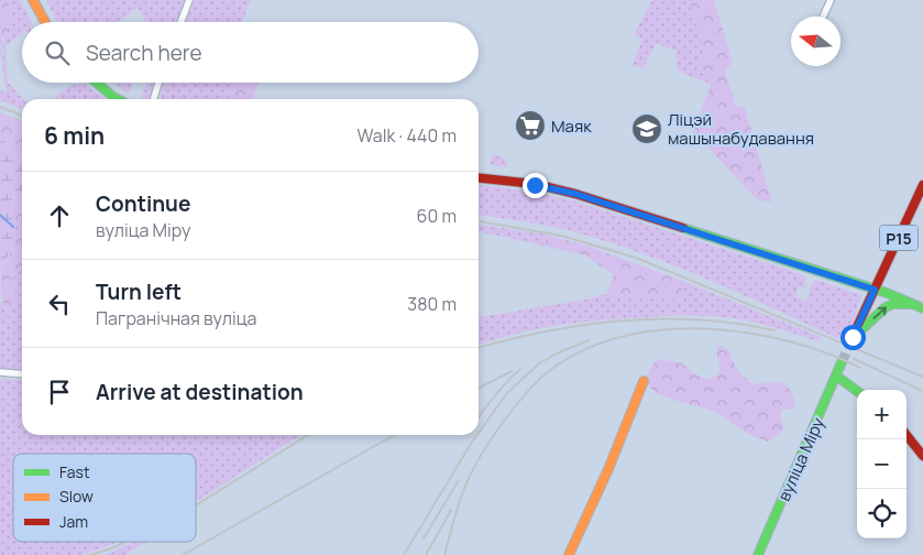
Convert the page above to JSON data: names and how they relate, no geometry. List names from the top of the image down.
{
  "streets": {
    "street": ["Р15", "вуліца Міру"]
  },
  "places": {
    "supermarket": ["Маяк"],
    "school or university": ["Ліцэй машынабудавання"]
  },
  "legend": ["Fast", "Slow", "Jam"],
  "north": "left",
  "page": {
    "search": "Search here",
    "heading": ["6 min", "Walk · 440 m"],
    "list": [
      ["Continue", "вуліца Міру", "60 m"],
      ["Turn left", "Пагранічная вуліца", "380 m"],
      "Arrive at destination"
    ],
    "map_buttons": ["+", "−"]
  }
}
